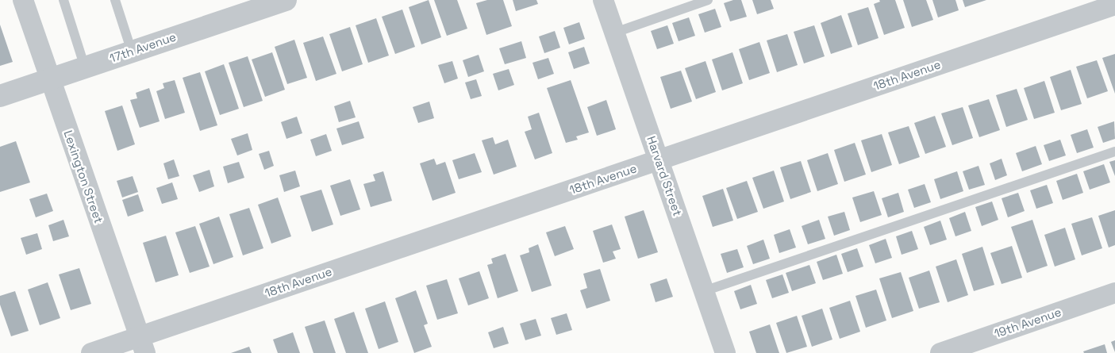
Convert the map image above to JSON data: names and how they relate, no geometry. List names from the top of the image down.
{
  "streets": {
    "street": [
      "17th Avenue",
      "18th Avenue",
      "Harvard Street",
      "Lexington Street",
      "19th Avenue"
    ]
  },
  "crossings": [
    ["17th Avenue", "Lexington Street"],
    ["18th Avenue", "Harvard Street"],
    ["18th Avenue", "Lexington Street"]
  ]
}
